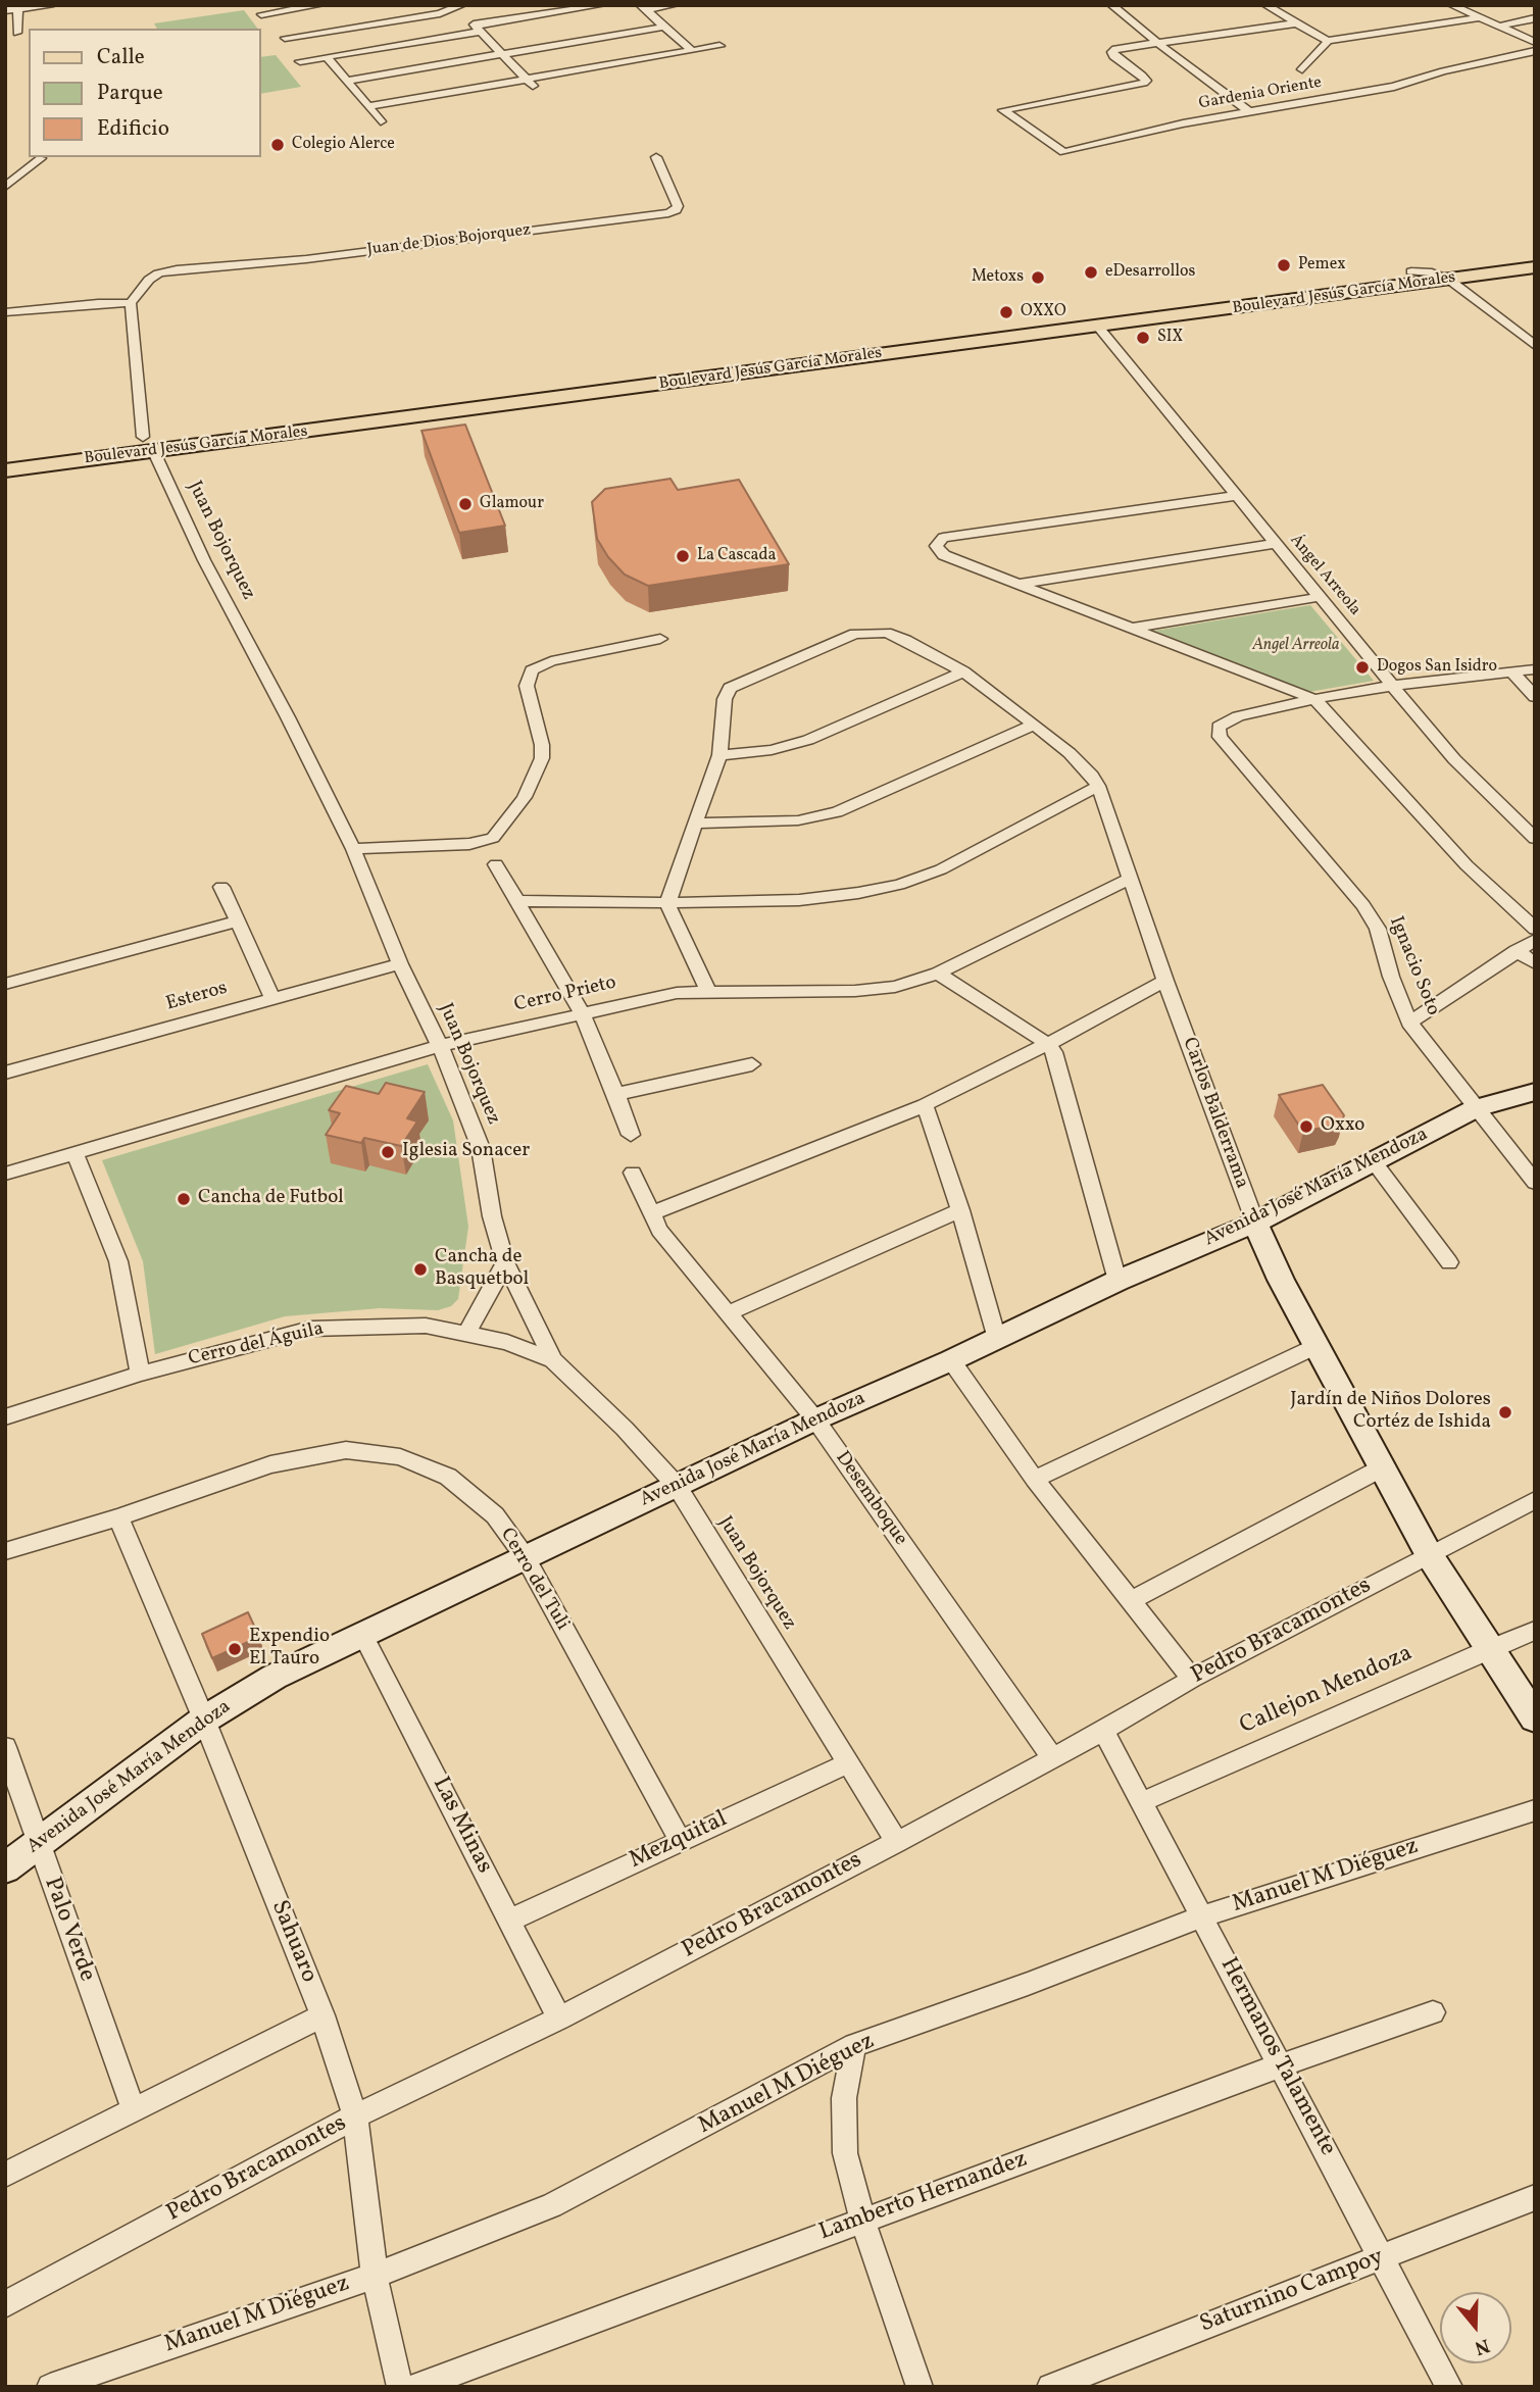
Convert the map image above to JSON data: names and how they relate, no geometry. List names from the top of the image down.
{
  "streets": {
    "main road": ["Boulevard Jesús García Morales"],
    "street": [
      "Gardenia Oriente",
      "Juan de Dios Bojorquez",
      "Juan Bojorquez",
      "Ángel Arreola",
      "Ignacio Soto",
      "Cerro Prieto",
      "Esteros",
      "Carlos Balderrama",
      "Avenida José María Mendoza",
      "Cerro del Águila",
      "Desemboque",
      "Cerro del Tuli",
      "Pedro Bracamontes",
      "Callejon Mendoza",
      "Las Minas",
      "Mezquital",
      "Manuel M Diéguez",
      "Palo Verde",
      "Sahuaro",
      "Hermanos Talamente",
      "Lamberto Hernandez",
      "Saturnino Campoy"
    ]
  },
  "crossings": [
    ["Juan de Dios Bojorquez", "Juan Bojorquez"],
    ["Boulevard Jesús García Morales", "Juan Bojorquez"],
    ["Boulevard Jesús García Morales", "Ángel Arreola"],
    ["Juan Bojorquez", "Cerro Prieto"],
    ["Juan Bojorquez", "Esteros"],
    ["Juan Bojorquez", "Avenida José María Mendoza"],
    ["Juan Bojorquez", "Cerro del Águila"],
    ["Juan Bojorquez", "Pedro Bracamontes"],
    ["Juan Bojorquez", "Mezquital"],
    ["Ignacio Soto", "Avenida José María Mendoza"],
    ["Cerro Prieto", "Carlos Balderrama"],
    ["Carlos Balderrama", "Avenida José María Mendoza"],
    ["Carlos Balderrama", "Pedro Bracamontes"],
    ["Carlos Balderrama", "Callejon Mendoza"],
    ["Avenida José María Mendoza", "Desemboque"],
    ["Avenida José María Mendoza", "Cerro del Tuli"],
    ["Avenida José María Mendoza", "Las Minas"],
    ["Avenida José María Mendoza", "Palo Verde"],
    ["Avenida José María Mendoza", "Sahuaro"],
    ["Desemboque", "Pedro Bracamontes"],
    ["Cerro del Tuli", "Mezquital"],
    ["Cerro del Tuli", "Sahuaro"],
    ["Pedro Bracamontes", "Las Minas"],
    ["Pedro Bracamontes", "Sahuaro"],
    ["Pedro Bracamontes", "Hermanos Talamente"],
    ["Callejon Mendoza", "Hermanos Talamente"],
    ["Las Minas", "Mezquital"],
    ["Manuel M Diéguez", "Sahuaro"],
    ["Manuel M Diéguez", "Hermanos Talamente"],
    ["Hermanos Talamente", "Lamberto Hernandez"],
    ["Hermanos Talamente", "Saturnino Campoy"]
  ],
  "parks": ["Angel Arreola"],
  "places": [
    "Colegio Alerce",
    "Pemex",
    "eDesarrollos",
    "Metoxs",
    "OXXO",
    "SIX",
    "Glamour",
    "La Cascada",
    "Dogos San Isidro",
    "Oxxo",
    "Iglesia Sonacer",
    "Cancha de Futbol",
    "Cancha de Basquetbol",
    "Jardín de Niños Dolores Cortéz de Ishida",
    "Expendio El Tauro"
  ],
  "legend": ["Calle", "Parque", "Edificio"],
  "north": "bottom"
}
